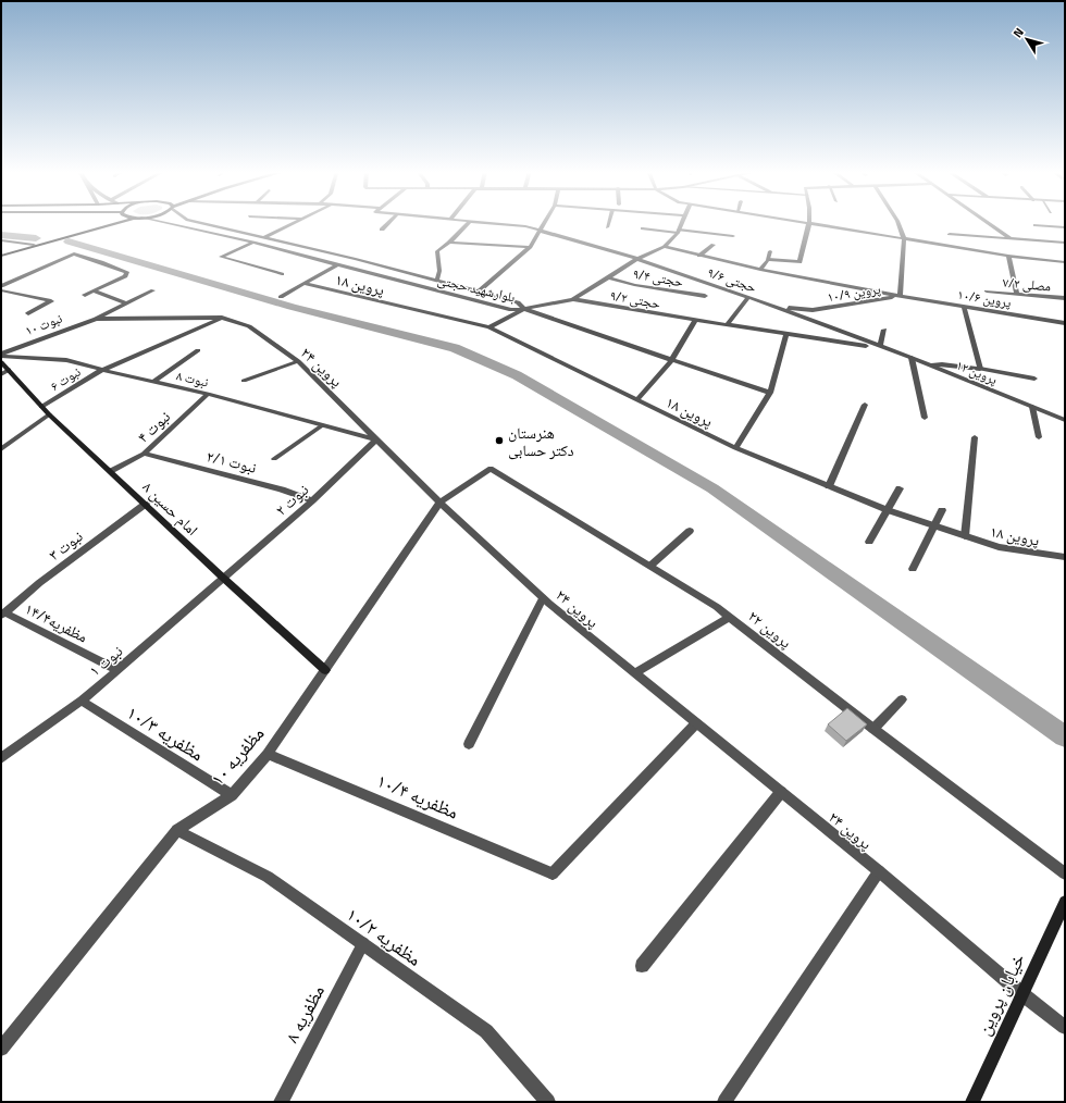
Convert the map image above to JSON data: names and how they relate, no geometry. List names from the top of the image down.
{
  "streets": {
    "street": [
      "حجتی ۹/۴",
      "حجتی ۹/۶",
      "پروین ۱۸",
      "مصلی ۷/۲",
      "بلوارشهید حجتی",
      "پروین ۱۰/۹",
      "پروین ۱۰/۶",
      "حجتی ۹/۲",
      "نبوت ۱۰",
      "پروین ۲۴",
      "پروین ۱۲",
      "نبوت ۶",
      "نبوت ۸",
      "نبوت ۴",
      "نبوت ۲/۱",
      "نبوت ۲",
      "امام حسین ۸",
      "نبوت ۳",
      "مظفریه۱۴/۴",
      "پروین ۲۲",
      "نبوت ۱",
      "مظفریه ۱۰/۳",
      "مظفریه ۱۰",
      "مظفریه ۱۰/۴",
      "مظفریه ۱۰/۲",
      "خیابان پروین",
      "مظفریه ۸"
    ]
  },
  "crossings": [
    ["حجتی ۹/۶", "پروین ۱۰/۹"],
    ["حجتی ۹/۶", "پروین ۱۲"],
    ["پروین ۱۰/۹", "پروین ۱۰/۶"],
    ["حجتی ۹/۲", "پروین ۱۲"],
    ["نبوت ۱۰", "پروین ۲۴"],
    ["نبوت ۱۰", "نبوت ۸"],
    ["پروین ۲۴", "نبوت ۶"],
    ["پروین ۲۴", "نبوت ۸"],
    ["پروین ۲۴", "نبوت ۲"],
    ["پروین ۲۴", "پروین ۲۲"],
    ["پروین ۲۴", "مظفریه ۱۰"],
    ["پروین ۲۴", "مظفریه ۱۰/۴"],
    ["پروین ۲۴", "خیابان پروین"],
    ["نبوت ۶", "نبوت ۸"],
    ["نبوت ۶", "امام حسین ۸"],
    ["نبوت ۸", "نبوت ۴"],
    ["نبوت ۸", "نبوت ۲"],
    ["نبوت ۴", "نبوت ۲/۱"],
    ["نبوت ۴", "امام حسین ۸"],
    ["نبوت ۲/۱", "نبوت ۲"],
    ["نبوت ۲", "امام حسین ۸"],
    ["نبوت ۲", "نبوت ۱"],
    ["امام حسین ۸", "نبوت ۳"],
    ["امام حسین ۸", "نبوت ۱"],
    ["امام حسین ۸", "مظفریه ۱۰"],
    ["نبوت ۳", "مظفریه۱۴/۴"],
    ["مظفریه۱۴/۴", "نبوت ۱"],
    ["پروین ۲۲", "مظفریه ۱۰"],
    ["نبوت ۱", "مظفریه ۱۰/۳"],
    ["مظفریه ۱۰/۳", "مظفریه ۱۰"],
    ["مظفریه ۱۰", "مظفریه ۱۰/۴"],
    ["مظفریه ۱۰", "مظفریه ۱۰/۲"],
    ["مظفریه ۱۰/۲", "مظفریه ۸"]
  ],
  "places": ["هنرستان دکتر حسابی"],
  "north": "top left"
}
